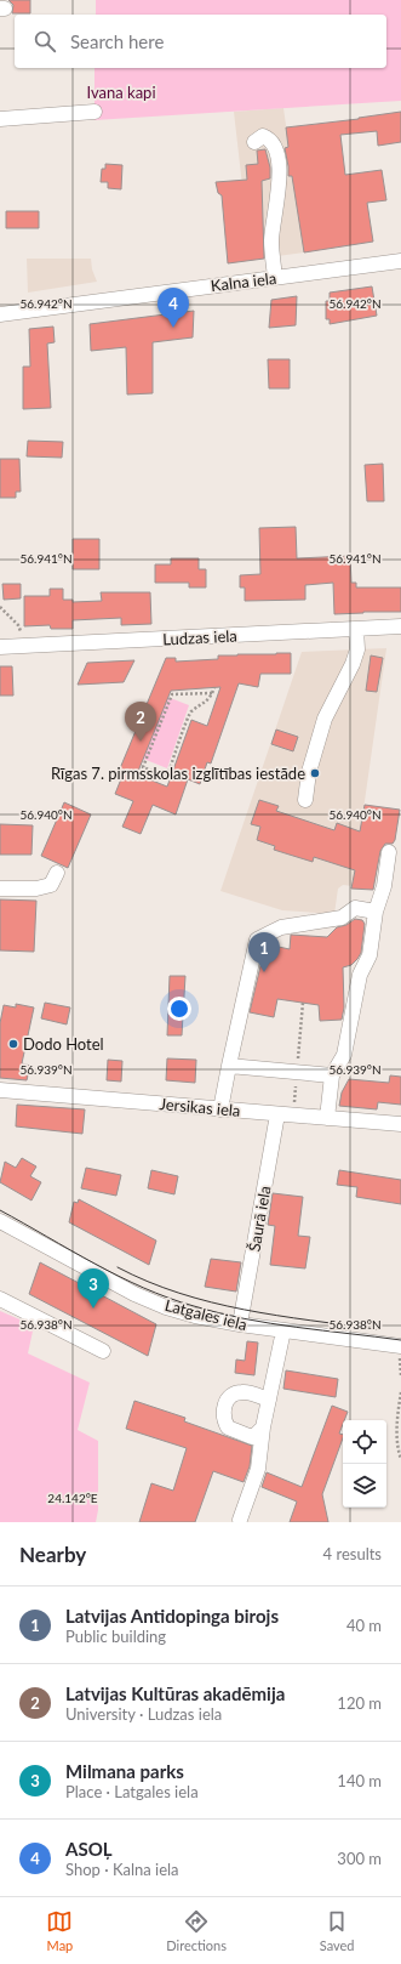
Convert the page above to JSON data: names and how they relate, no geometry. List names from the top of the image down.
{
  "streets": {
    "street": [
      "Kalna iela",
      "Ludzas iela",
      "Jersikas iela",
      "Šaurā iela",
      "Latgales iela"
    ]
  },
  "crossings": [
    ["Jersikas iela", "Šaurā iela"],
    ["Šaurā iela", "Latgales iela"]
  ],
  "parks": ["Ivana kapi"],
  "places": ["Rīgas 7. pirmsskolas izglītības iestāde", "Dodo Hotel"],
  "page": {
    "search": "Search here",
    "pins": [
      "4",
      "2",
      "1",
      "3"
    ],
    "heading": ["Nearby", "4 results"],
    "list": [
      {
        "mark": "1",
        "name": "Latvijas Antidopinga birojs",
        "note": "Public building",
        "value": "40 m"
      },
      {
        "mark": "2",
        "name": "Latvijas Kultūras akadēmija",
        "note": "University · Ludzas iela",
        "value": "120 m"
      },
      {
        "mark": "3",
        "name": "Milmana parks",
        "note": "Place · Latgales iela",
        "value": "140 m"
      },
      {
        "mark": "4",
        "name": "ASOĻ",
        "note": "Shop · Kalna iela",
        "value": "300 m"
      }
    ],
    "nav": ["Map", "Directions", "Saved"]
  },
  "coordinates": [
    "56.942°N",
    "56.941°N",
    "56.940°N",
    "56.939°N",
    "56.938°N",
    "24.142°E"
  ]
}
